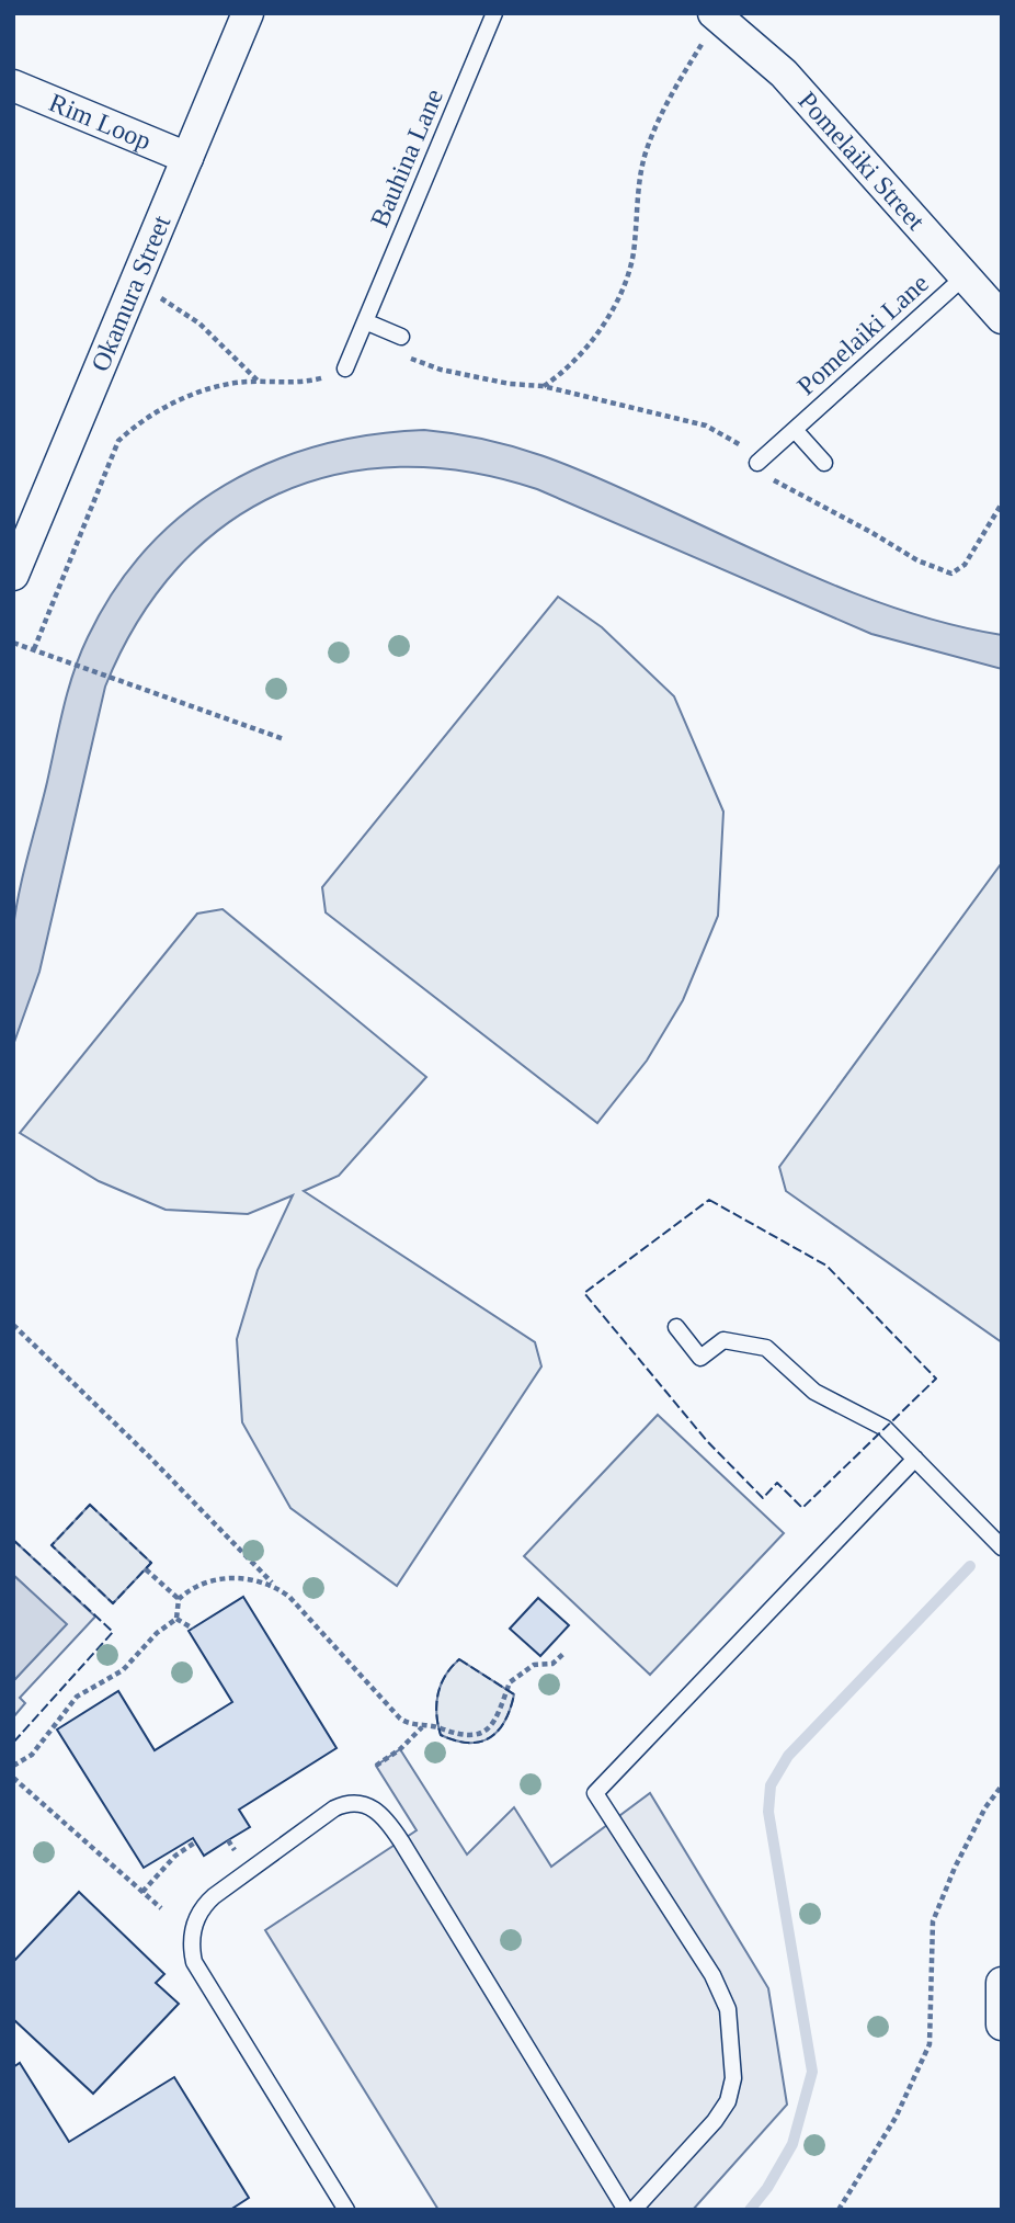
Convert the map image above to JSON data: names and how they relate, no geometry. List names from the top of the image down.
{
  "streets": {
    "street": ["Rim Loop", "Pomelaiki Street", "Okamura Street"],
    "lane": ["Bauhina Lane", "Pomelaiki Lane"]
  },
  "crossings": [
    ["Rim Loop", "Okamura Street"],
    ["Pomelaiki Street", "Pomelaiki Lane"]
  ]
}
